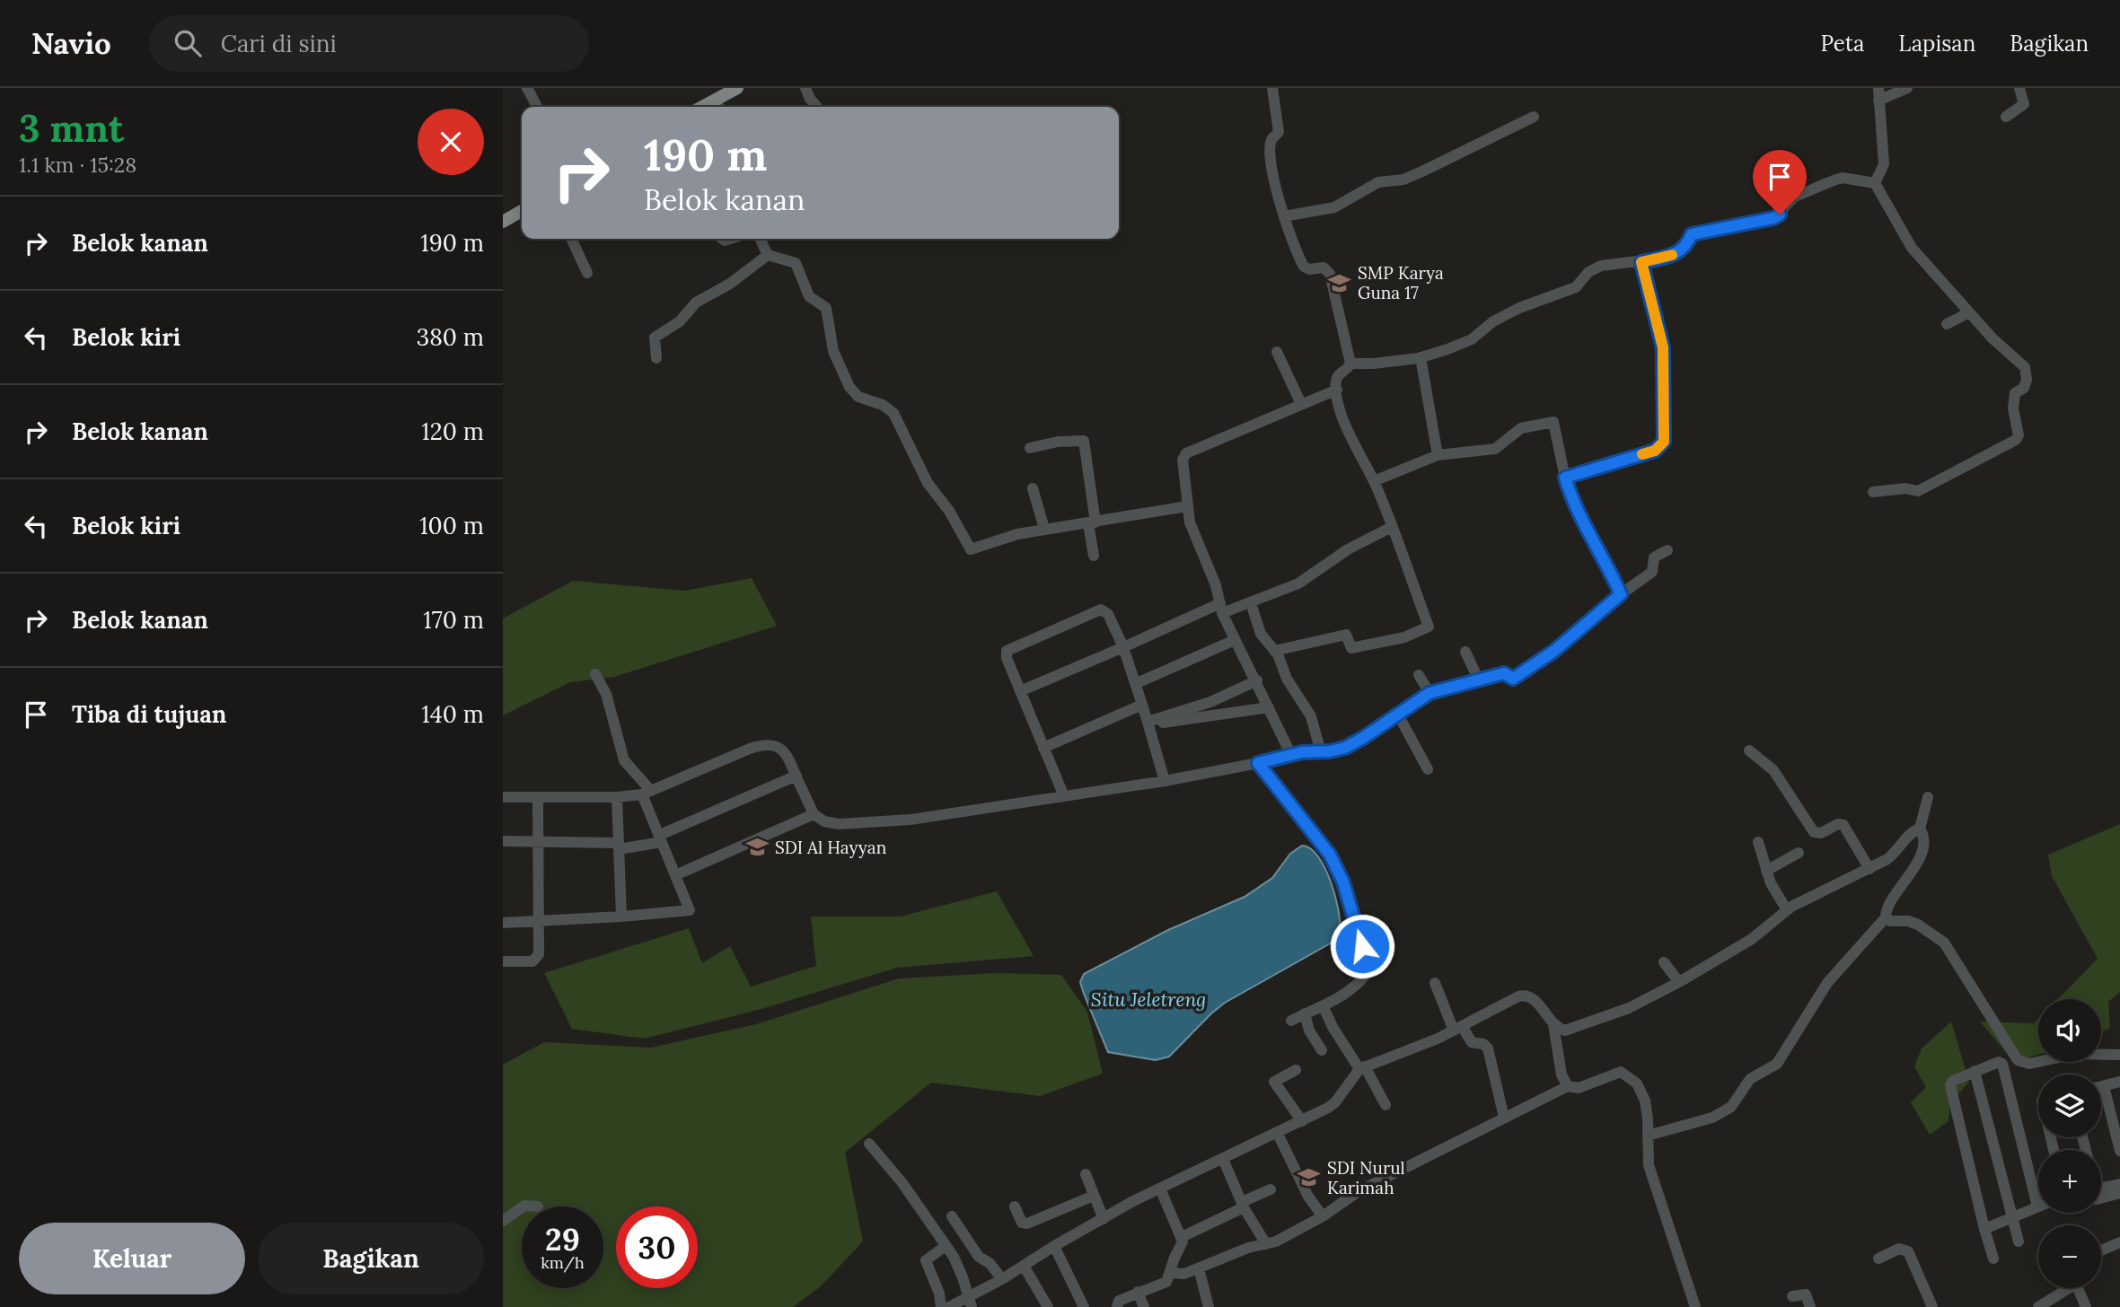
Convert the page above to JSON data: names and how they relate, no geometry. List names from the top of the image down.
{
  "water": ["Situ Jeletreng"],
  "places": {
    "school or university": ["SMP Karya Guna 17", "SDI Al Hayyan", "SDI Nurul Karimah"]
  },
  "page": {
    "header": "Navio",
    "search": "Cari di sini",
    "nav": ["Peta", "Lapisan", "Bagikan"],
    "heading": ["3 mnt", "1.1 km · 15:28"],
    "turn": ["190 m", "Belok kanan"],
    "list": [
      {
        "name": "Belok kanan",
        "value": "190 m"
      },
      {
        "name": "Belok kiri",
        "value": "380 m"
      },
      {
        "name": "Belok kanan",
        "value": "120 m"
      },
      {
        "name": "Belok kiri",
        "value": "100 m"
      },
      {
        "name": "Belok kanan",
        "value": "170 m"
      },
      {
        "name": "Tiba di tujuan",
        "value": "140 m"
      }
    ],
    "map_buttons": ["+", "−"],
    "speed": "29 km/h",
    "limit": "30",
    "buttons": ["Keluar", "Bagikan"]
  }
}
